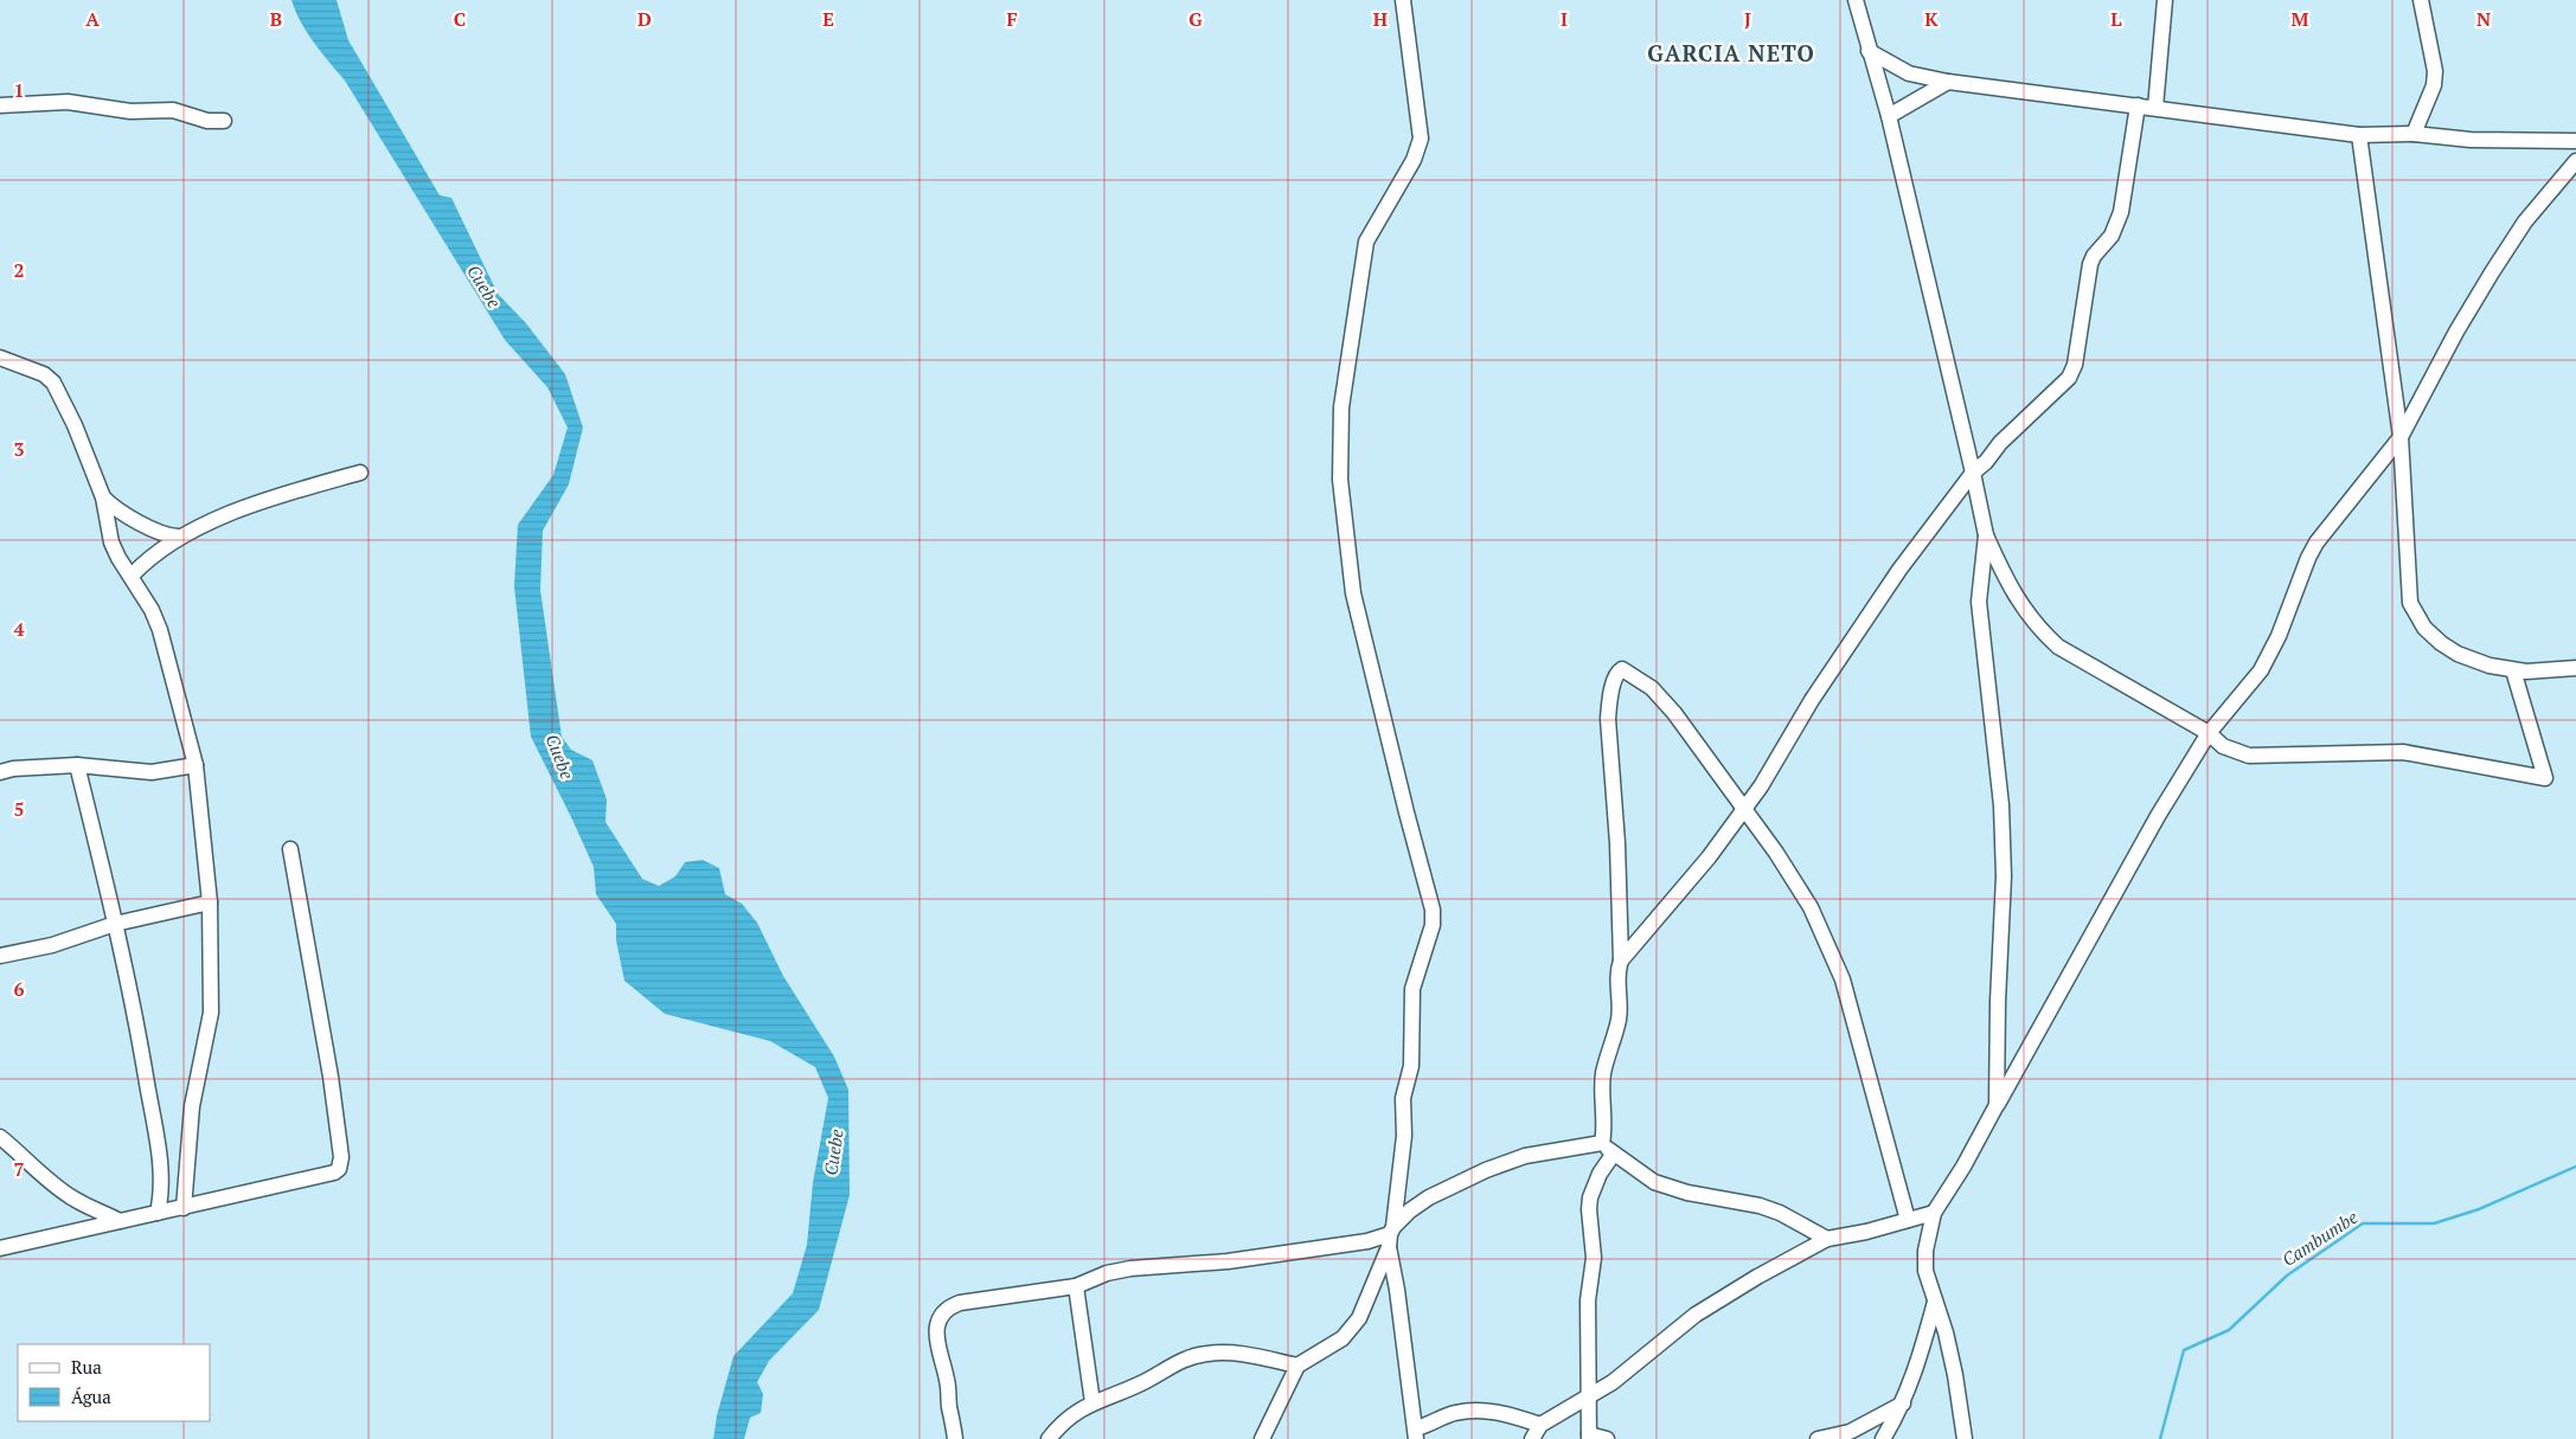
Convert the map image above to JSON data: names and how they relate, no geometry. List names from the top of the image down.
{
  "districts": ["GARCIA NETO"],
  "water": ["Cuebe", "Cambumbe"],
  "legend": ["Rua", "Água"],
  "grid": {
    "columns": [
      "A",
      "B",
      "C",
      "D",
      "E",
      "F",
      "G",
      "H",
      "I",
      "J",
      "K",
      "L",
      "M",
      "N"
    ],
    "rows": [
      "1",
      "2",
      "3",
      "4",
      "5",
      "6",
      "7"
    ]
  }
}
